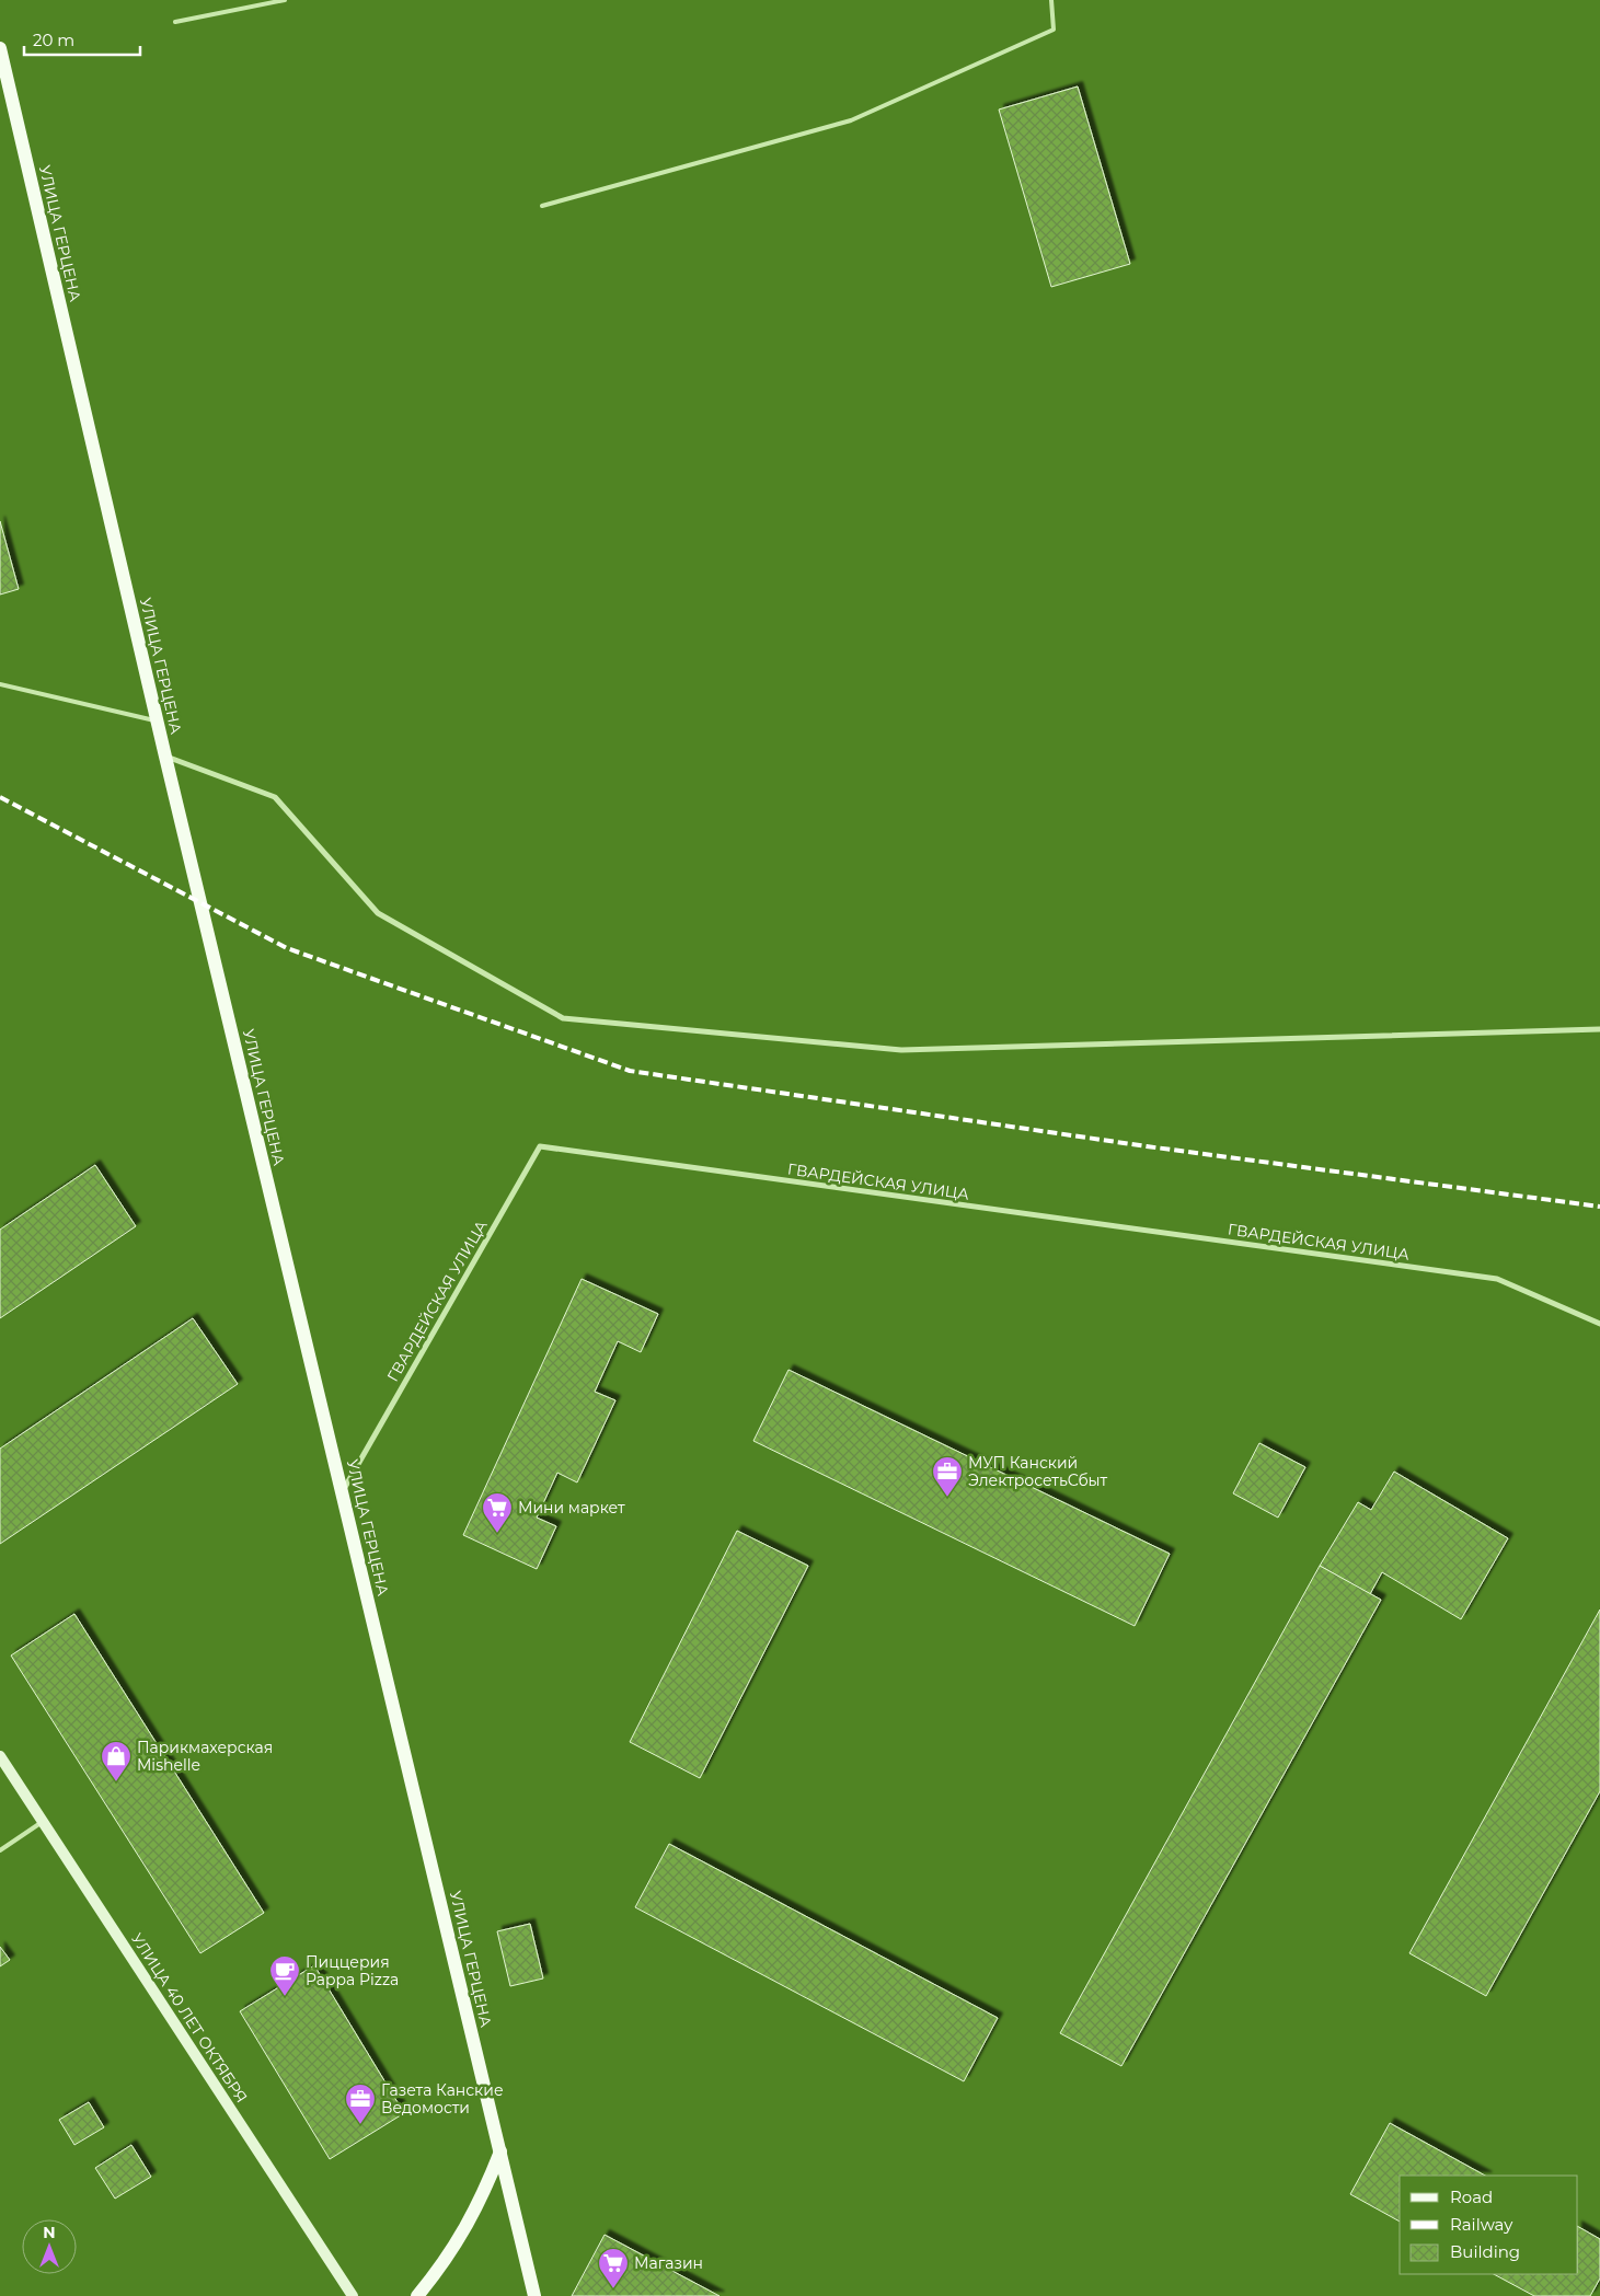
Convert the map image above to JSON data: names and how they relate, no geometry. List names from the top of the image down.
{
  "streets": {
    "main road": ["УЛИЦА ГЕРЦЕНА", "УЛИЦА 40 ЛЕТ ОКТЯБРЯ"],
    "street": ["ГВАРДЕЙСКАЯ УЛИЦА"]
  },
  "crossings": [
    ["УЛИЦА ГЕРЦЕНА", "ГВАРДЕЙСКАЯ УЛИЦА"]
  ],
  "places": {
    "office": ["МУП Канский ЭлектросетьСбыт", "Газета Канские Ведомости"],
    "supermarket": ["Мини маркет", "Магазин"],
    "shop": ["Парикмахерская Mishelle"],
    "cafe": ["Пиццерия Pappa Pizza"]
  },
  "legend": ["Road", "Railway", "Building"],
  "scale_bar": "20 m",
  "north": "top"
}
